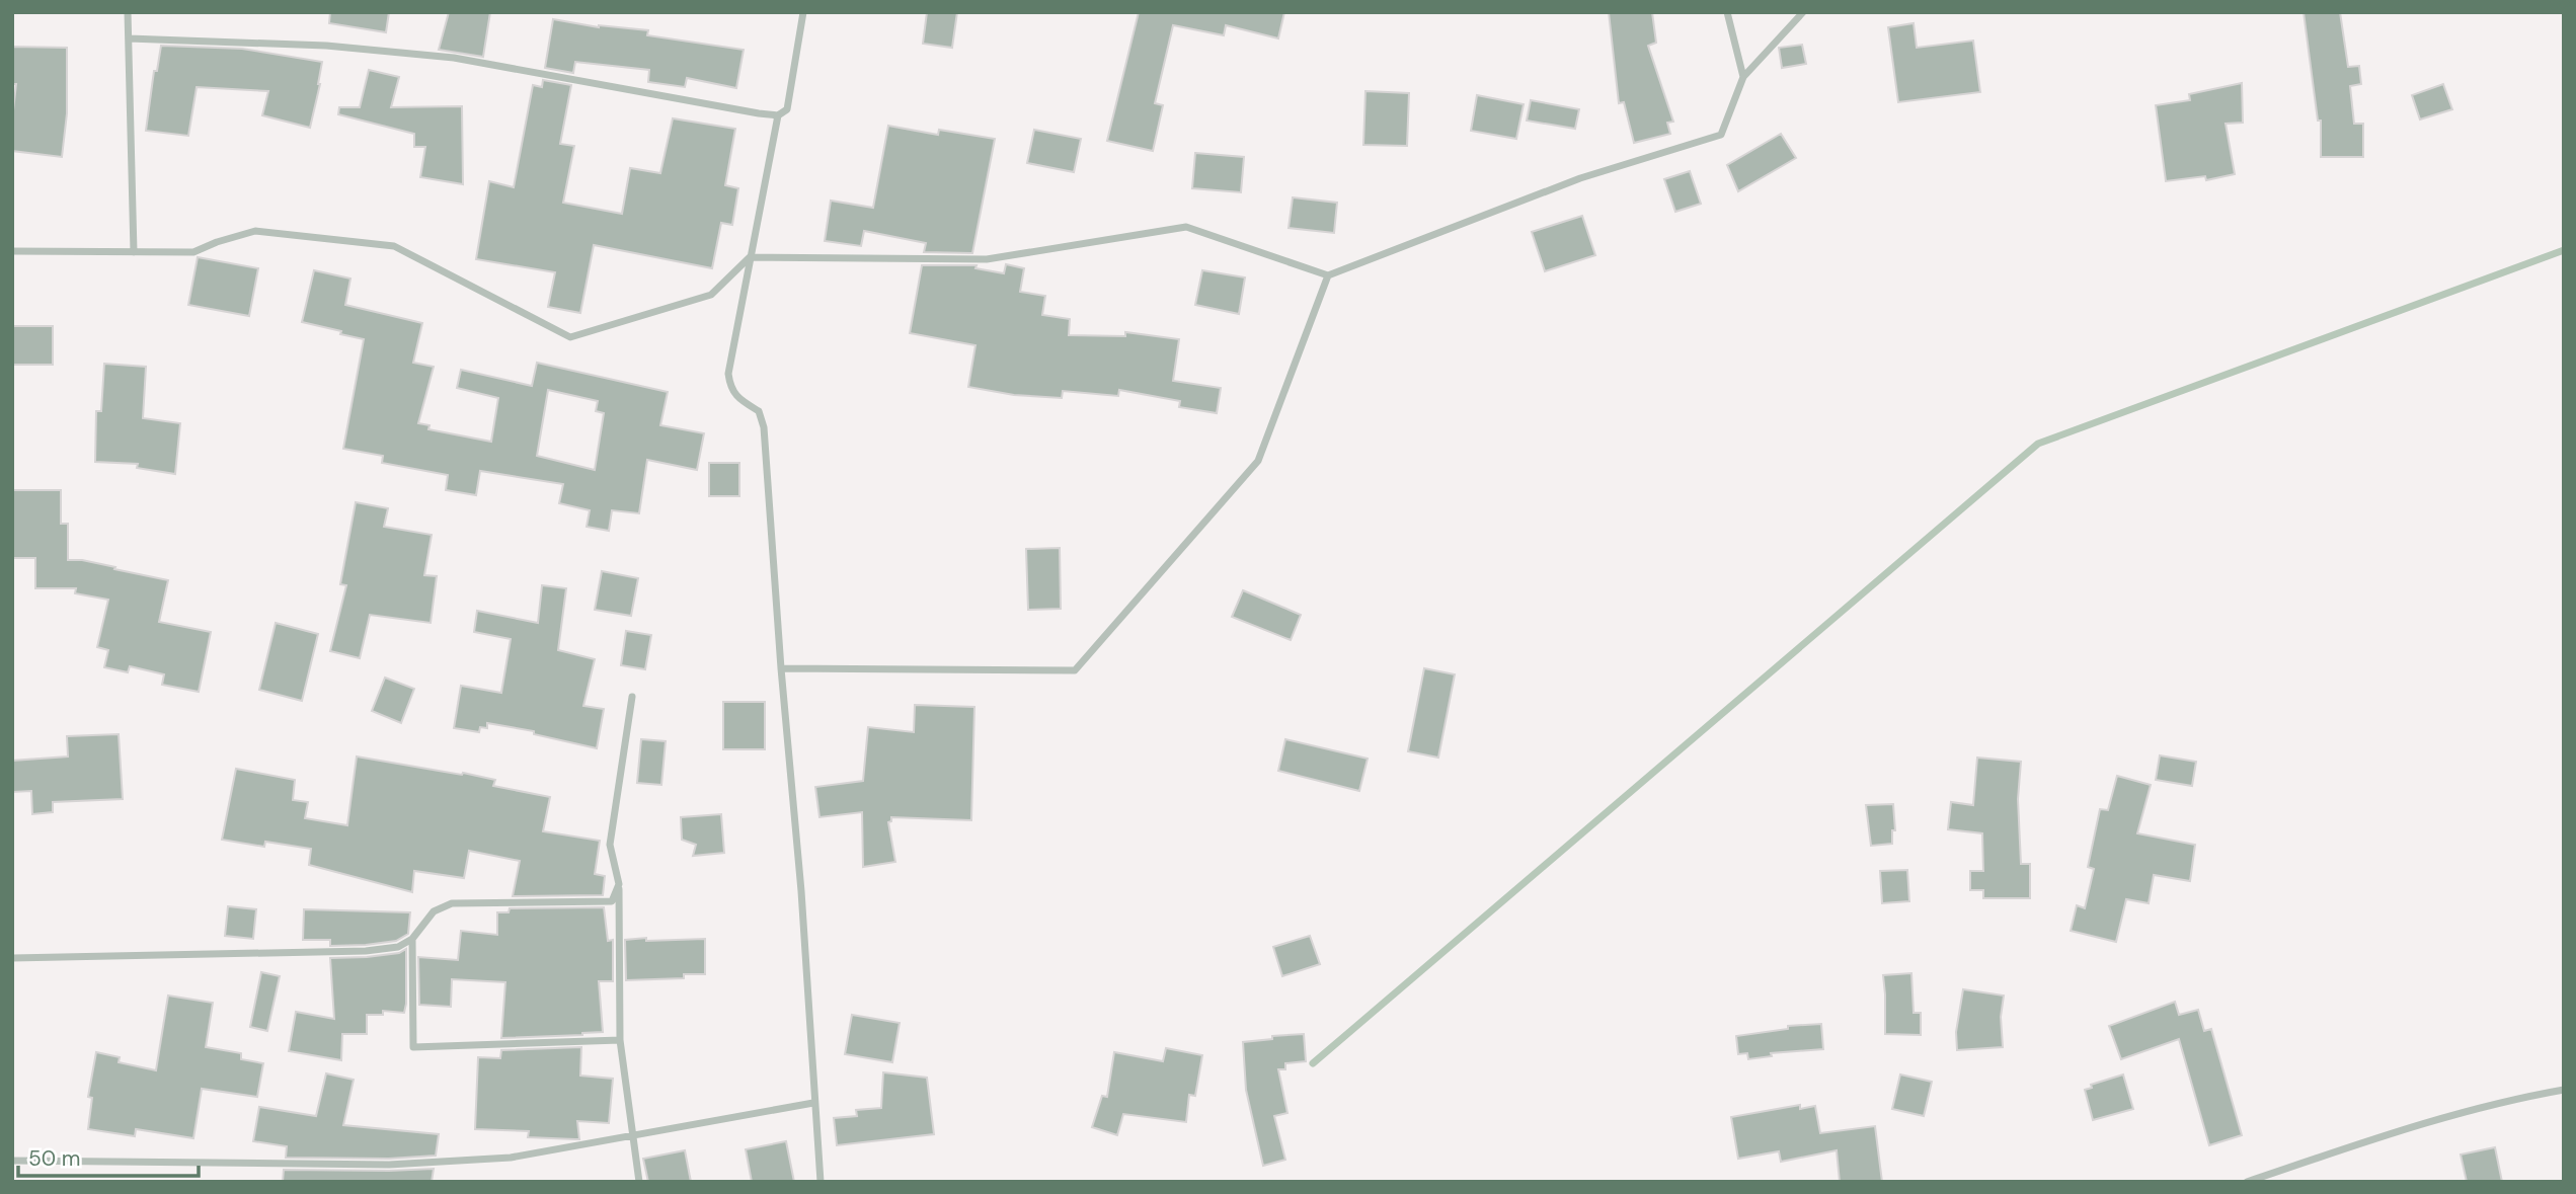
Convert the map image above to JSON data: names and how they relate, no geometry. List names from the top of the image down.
{
  "scale_bar": "50 m"
}
